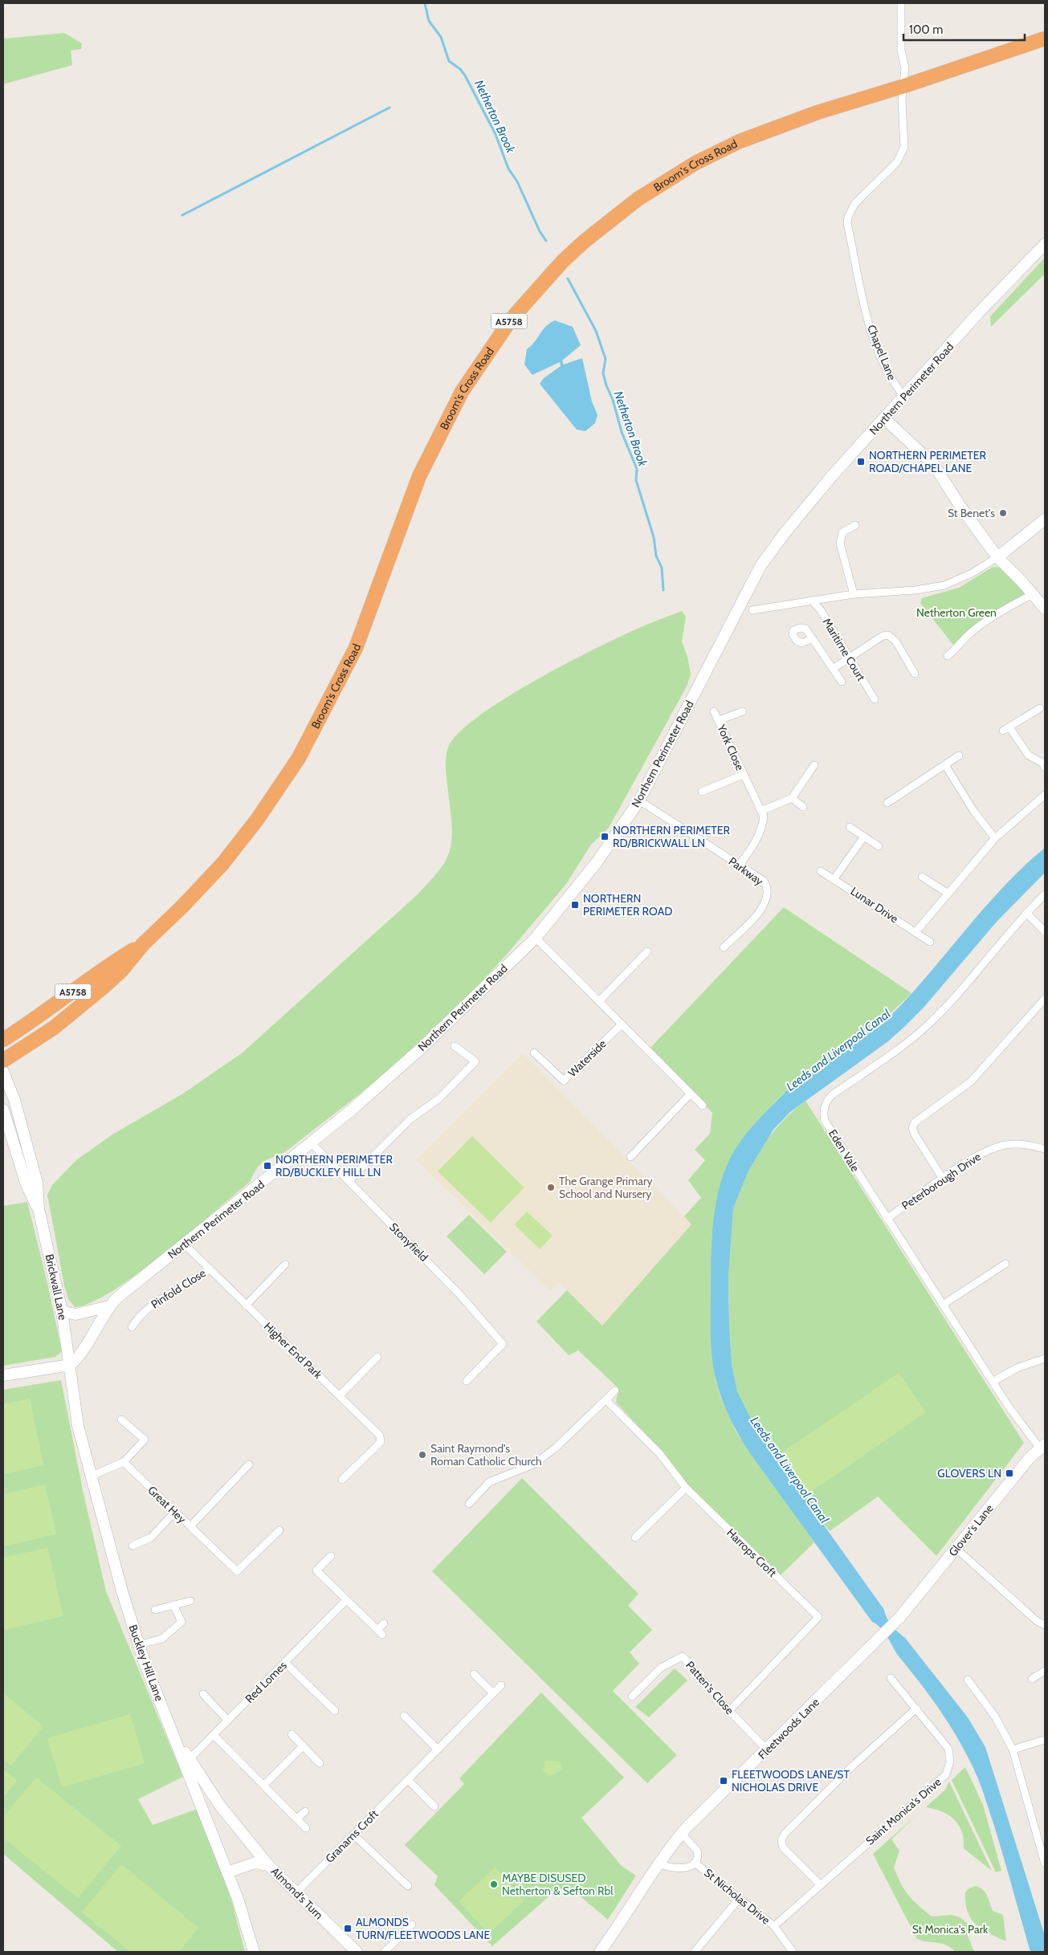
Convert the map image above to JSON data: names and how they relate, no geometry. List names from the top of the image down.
{
  "streets": {
    "highway": ["Broom's Cross Road", "A5758"],
    "main road": [
      "Northern Perimeter Road",
      "Brickwall Lane",
      "Glover's Lane",
      "Buckley Hill Lane",
      "Fleetwoods Lane",
      "Almond's Turn"
    ],
    "street": [
      "Chapel Lane",
      "Maritime Court",
      "York Close",
      "Parkway",
      "Lunar Drive",
      "Waterside",
      "Eden Vale",
      "Peterborough Drive",
      "Stonyfield",
      "Pinfold Close",
      "Higher End Park",
      "Great Hey",
      "Harrops Croft",
      "Red Lomes",
      "Patten's Close",
      "Saint Monica's Drive",
      "Granams Croft",
      "St Nicholas Drive"
    ]
  },
  "crossings": [
    ["Broom's Cross Road", "Chapel Lane"],
    ["Chapel Lane", "Northern Perimeter Road"],
    ["Northern Perimeter Road", "Parkway"],
    ["Northern Perimeter Road", "Stonyfield"],
    ["Northern Perimeter Road", "Brickwall Lane"],
    ["Northern Perimeter Road", "Higher End Park"],
    ["Northern Perimeter Road", "Buckley Hill Lane"],
    ["York Close", "Parkway"],
    ["Eden Vale", "Peterborough Drive"],
    ["Eden Vale", "Glover's Lane"],
    ["Brickwall Lane", "Buckley Hill Lane"],
    ["Pinfold Close", "Higher End Park"],
    ["Glover's Lane", "Fleetwoods Lane"],
    ["Harrops Croft", "Patten's Close"],
    ["Buckley Hill Lane", "Red Lomes"],
    ["Patten's Close", "Fleetwoods Lane"],
    ["Fleetwoods Lane", "St Nicholas Drive"],
    ["Saint Monica's Drive", "St Nicholas Drive"],
    ["Granams Croft", "Almond's Turn"]
  ],
  "water": ["Netherton Brook", "Leeds and Liverpool Canal"],
  "parks": ["Netherton Green", "St Monica's Park"],
  "places": {
    "transit": [
      "NORTHERN PERIMETER ROAD/CHAPEL LANE",
      "NORTHERN PERIMETER RD/BRICKWALL LN",
      "NORTHERN PERIMETER ROAD",
      "NORTHERN PERIMETER RD/BUCKLEY HILL LN",
      "GLOVERS LN",
      "FLEETWOODS LANE/ST NICHOLAS DRIVE",
      "ALMONDS TURN/FLEETWOODS LANE"
    ],
    "other": [
      "St Benet's",
      "The Grange Primary School and Nursery",
      "Saint Raymond's Roman Catholic Church",
      "MAYBE DISUSED Netherton & Sefton Rbl"
    ]
  },
  "scale_bar": "100 m"
}
